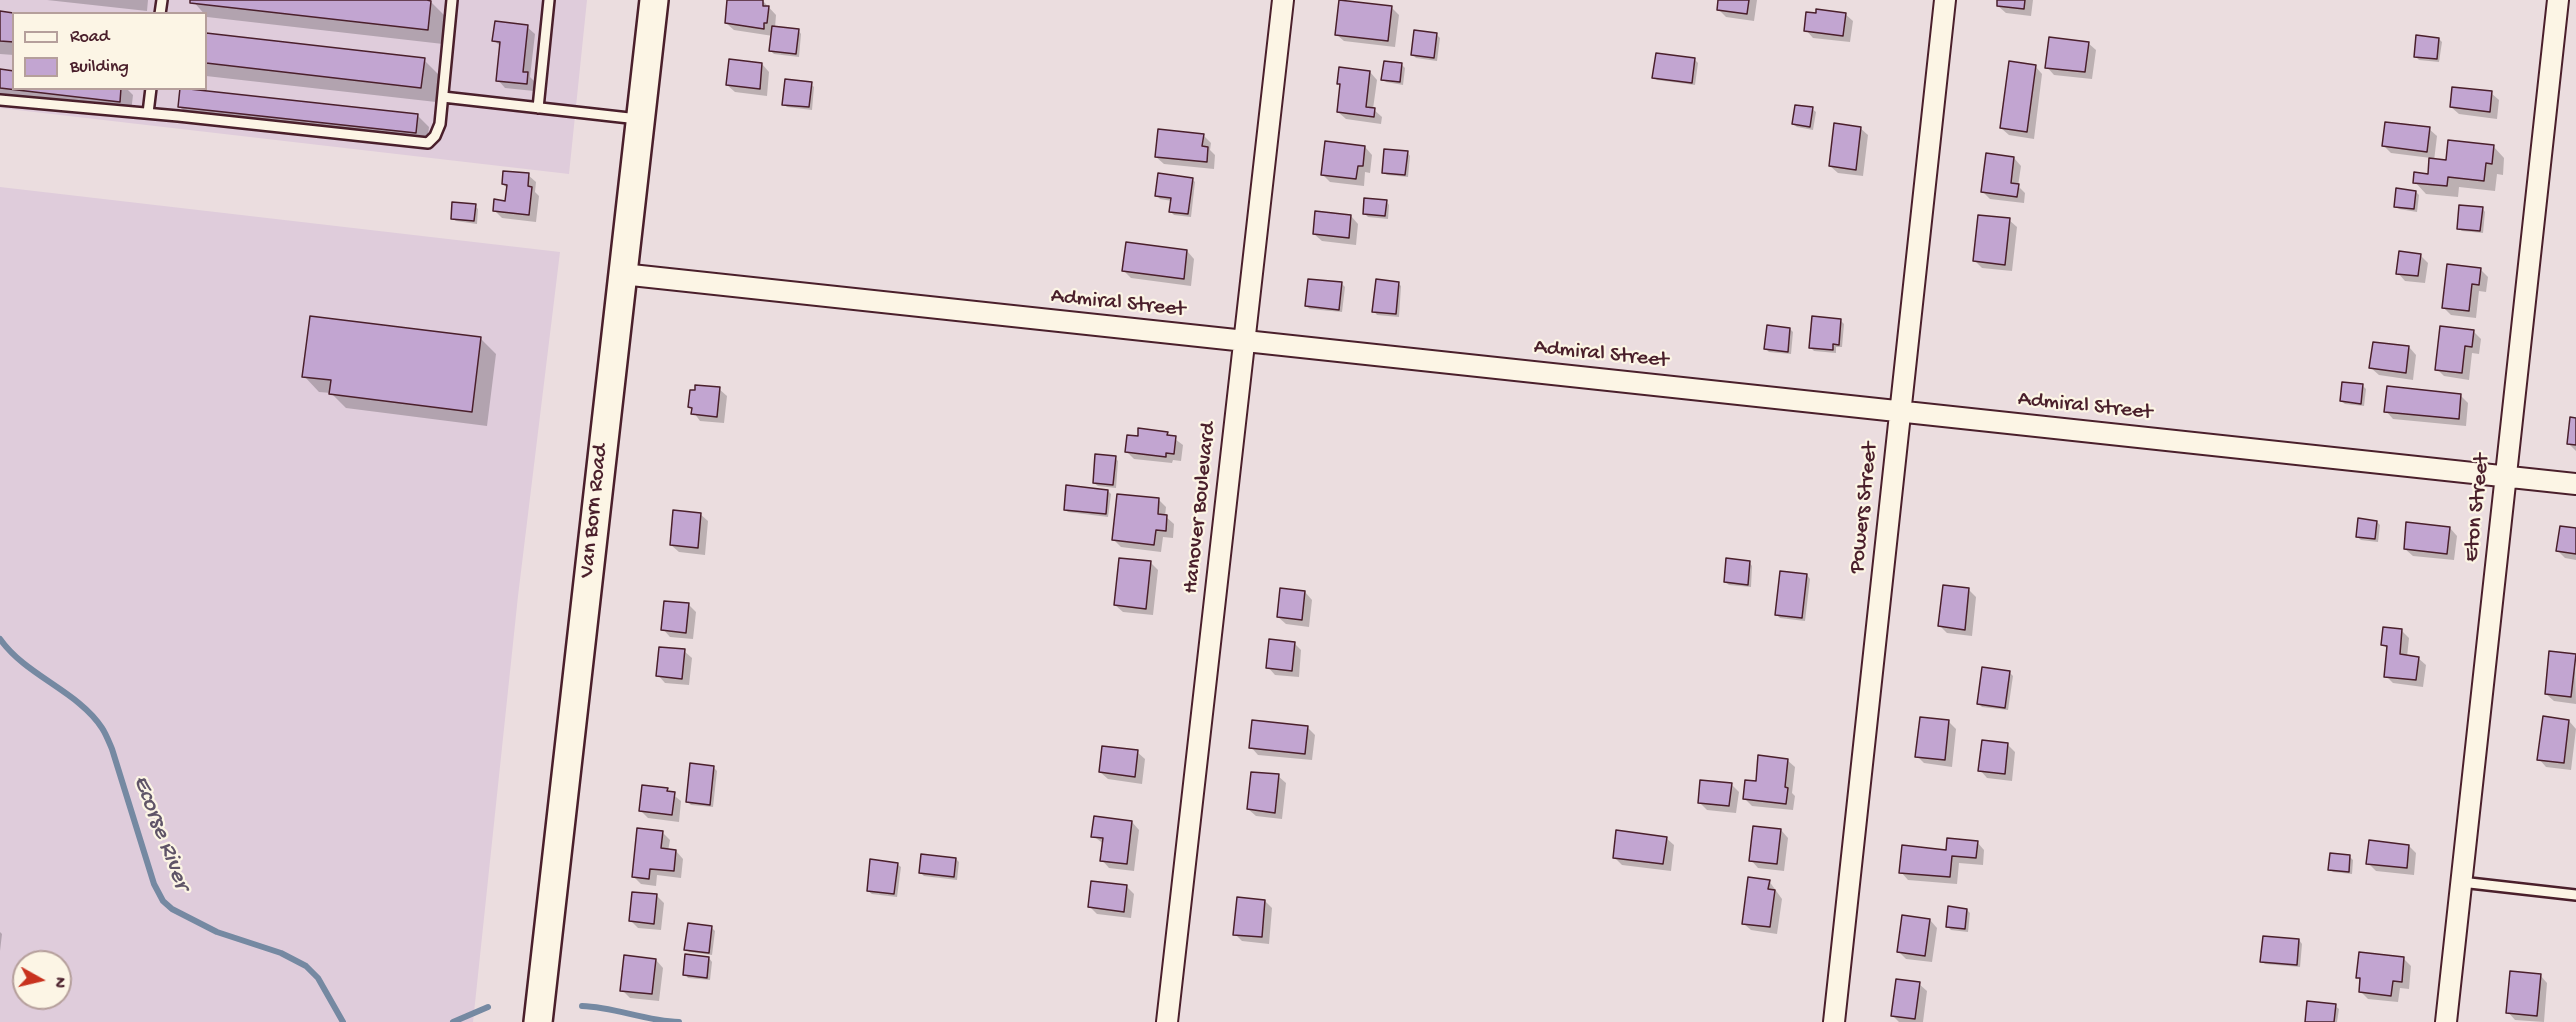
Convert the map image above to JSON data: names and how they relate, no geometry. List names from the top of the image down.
{
  "streets": {
    "main road": ["Van Born Road"],
    "street": [
      "Admiral Street",
      "Hanover Boulevard",
      "Powers Street",
      "Eton Street"
    ]
  },
  "crossings": [
    ["Admiral Street", "Hanover Boulevard"],
    ["Admiral Street", "Powers Street"],
    ["Admiral Street", "Eton Street"],
    ["Admiral Street", "Van Born Road"]
  ],
  "water": ["Ecorse River"],
  "legend": ["Road", "Building"],
  "north": "right"
}
